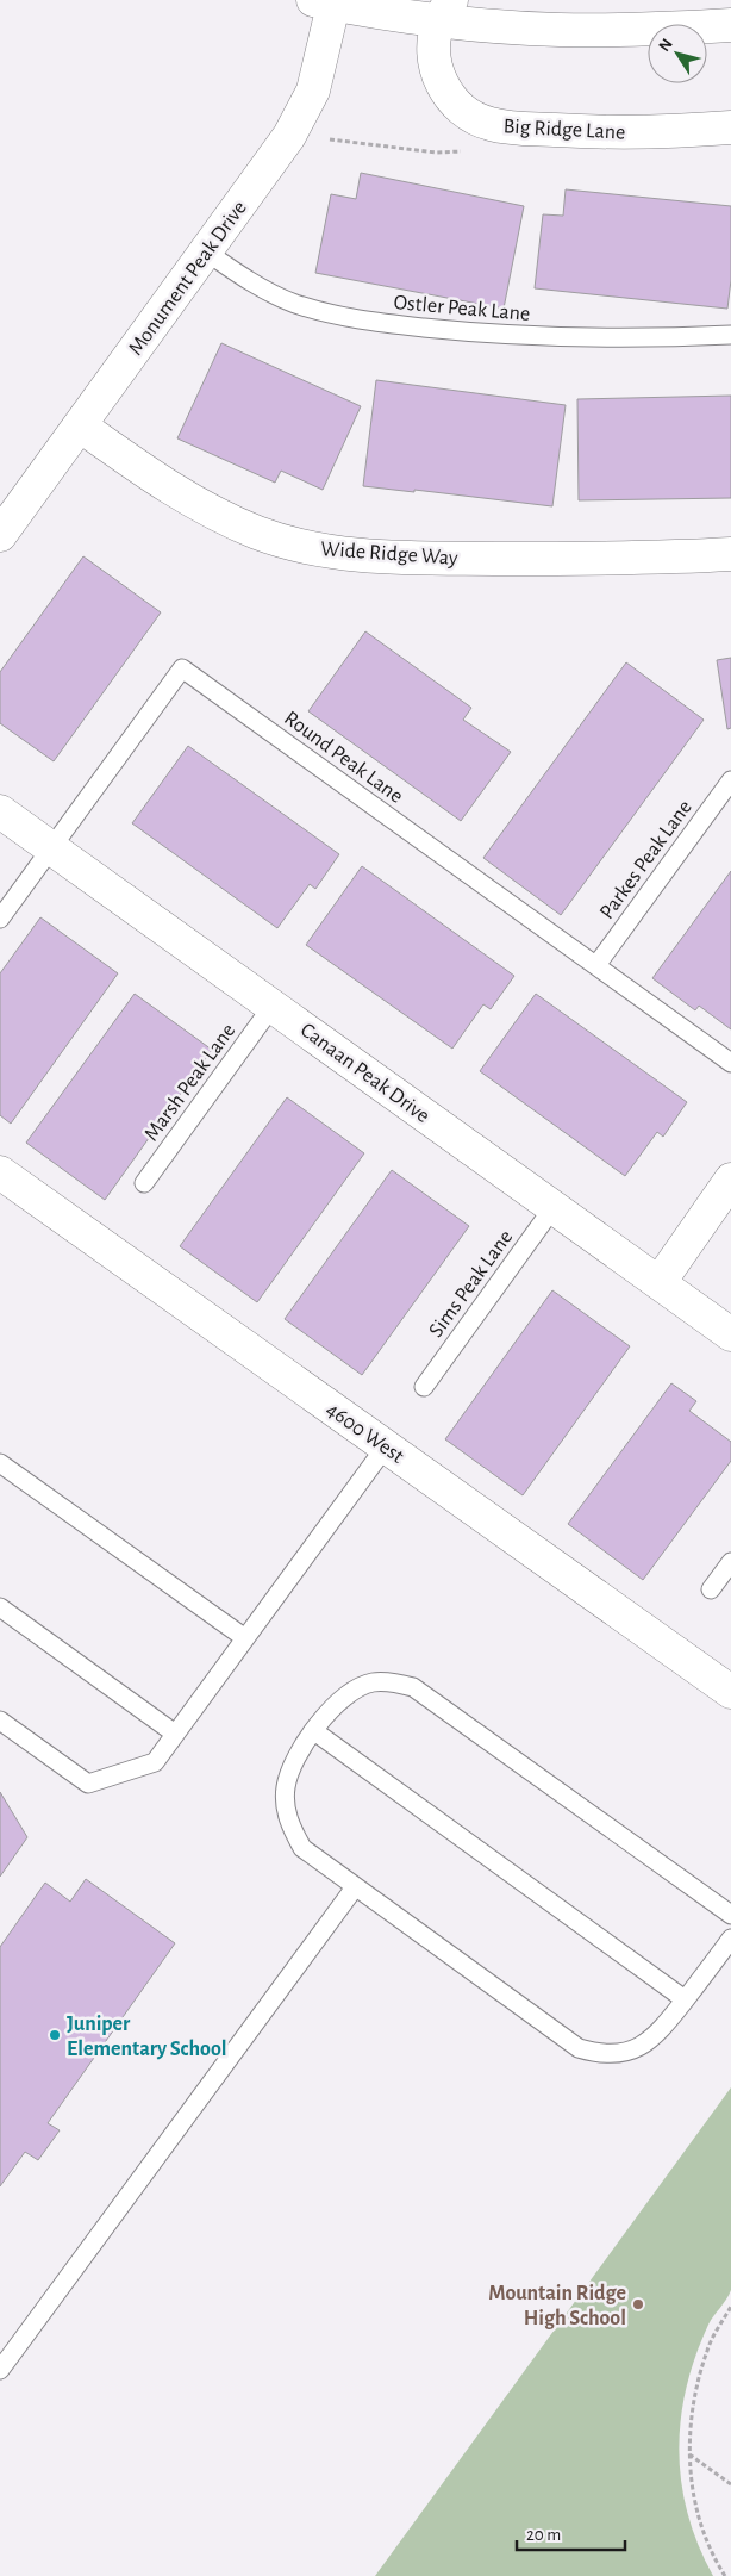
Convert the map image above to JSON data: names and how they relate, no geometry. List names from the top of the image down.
{
  "streets": {
    "street": [
      "Big Ridge Lane",
      "Monument Peak Drive",
      "Wide Ridge Way",
      "Canaan Peak Drive",
      "4600 West"
    ],
    "lane": [
      "Ostler Peak Lane",
      "Round Peak Lane",
      "Parkes Peak Lane",
      "Marsh Peak Lane",
      "Sims Peak Lane"
    ]
  },
  "crossings": [
    ["Monument Peak Drive", "Ostler Peak Lane"],
    ["Monument Peak Drive", "Wide Ridge Way"],
    ["Round Peak Lane", "Parkes Peak Lane"],
    ["Round Peak Lane", "Canaan Peak Drive"],
    ["Canaan Peak Drive", "Marsh Peak Lane"],
    ["Canaan Peak Drive", "Sims Peak Lane"]
  ],
  "places": ["Juniper Elementary School", "Mountain Ridge High School"],
  "scale_bar": "20 m",
  "north": "top left"
}
